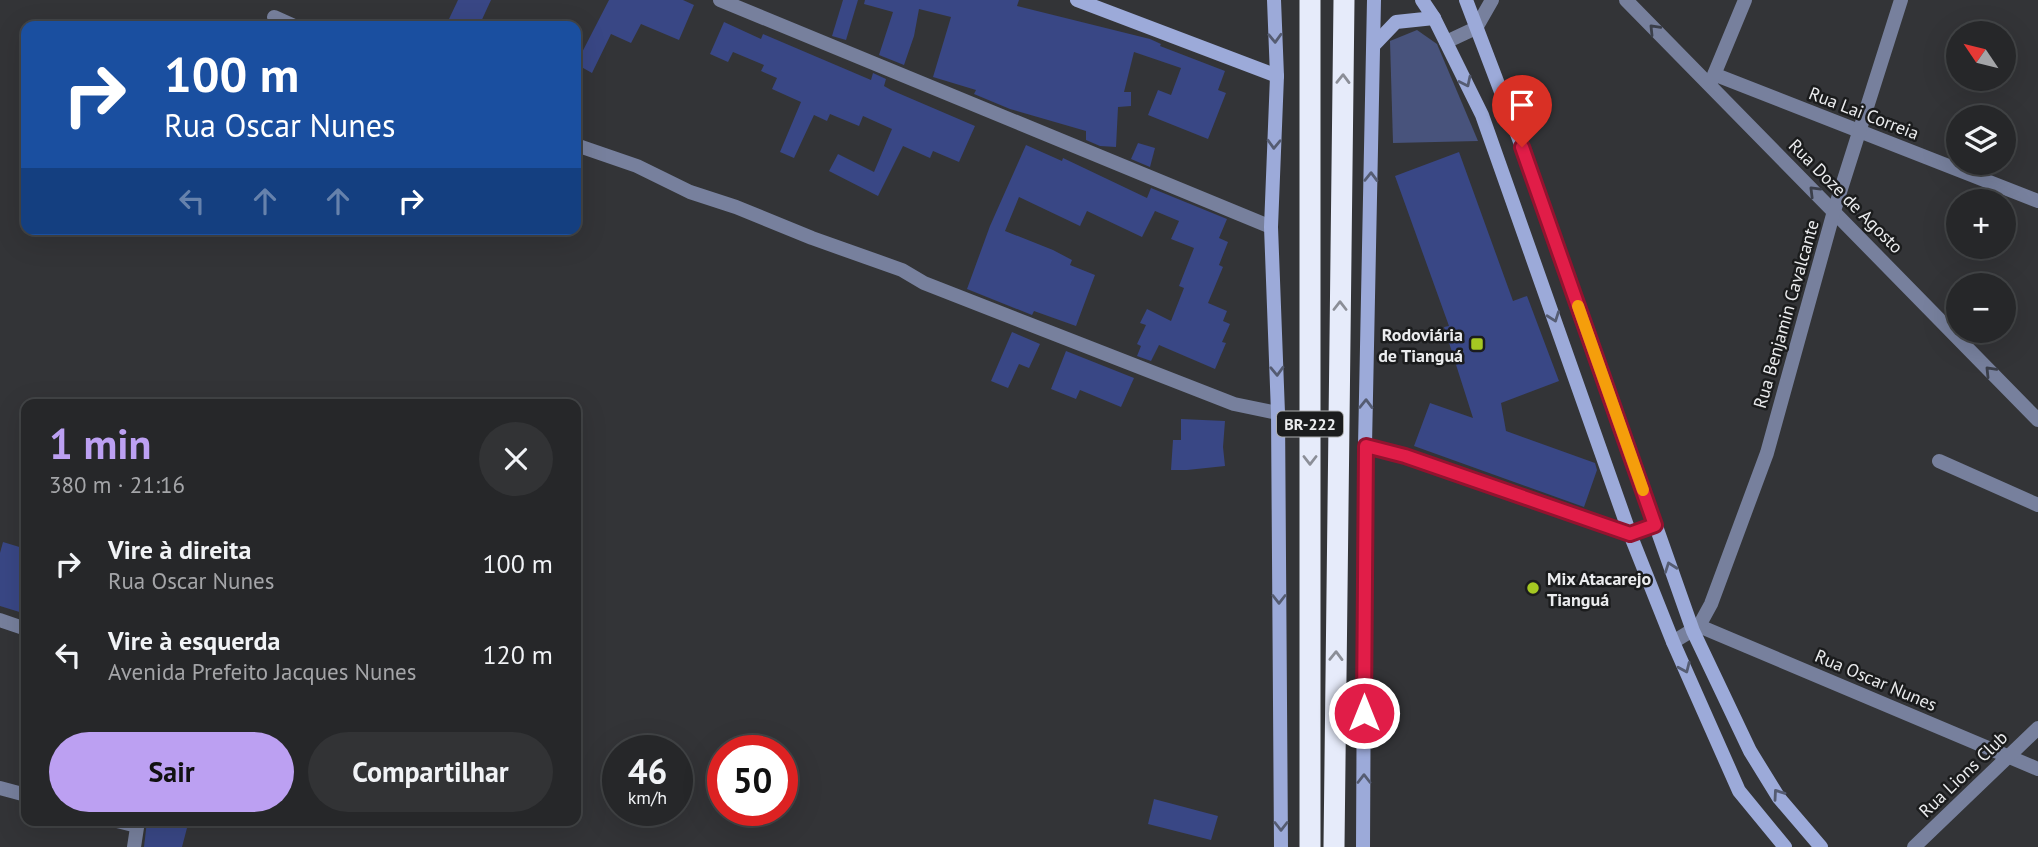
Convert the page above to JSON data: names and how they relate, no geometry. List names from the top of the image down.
{
  "streets": {
    "highway": ["BR-222"],
    "street": [
      "Rua Lai Correia",
      "Rua Doze de Agosto",
      "Rua Benjamin Cavalcante",
      "Rua Oscar Nunes",
      "Rua Lions Club"
    ]
  },
  "crossings": [
    ["Rua Lai Correia", "Rua Doze de Agosto"],
    ["Rua Lai Correia", "Rua Benjamin Cavalcante"],
    ["Rua Doze de Agosto", "Rua Benjamin Cavalcante"],
    ["Rua Benjamin Cavalcante", "Rua Oscar Nunes"],
    ["Rua Oscar Nunes", "Rua Lions Club"]
  ],
  "one_way": ["Rua Doze de Agosto"],
  "places": {
    "transit": ["Rodoviária de Tianguá"],
    "other": ["Mix Atacarejo Tianguá"]
  },
  "north": "top left",
  "page": {
    "map_buttons": ["+", "−"],
    "turn": ["100 m", "Rua Oscar Nunes"],
    "heading": ["1 min", "380 m · 21:16"],
    "list": [
      {
        "name": "Vire à direita",
        "note": "Rua Oscar Nunes",
        "value": "100 m"
      },
      {
        "name": "Vire à esquerda",
        "note": "Avenida Prefeito Jacques Nunes",
        "value": "120 m"
      }
    ],
    "buttons": ["Sair", "Compartilhar"],
    "speed": "46 km/h",
    "limit": "50"
  }
}
